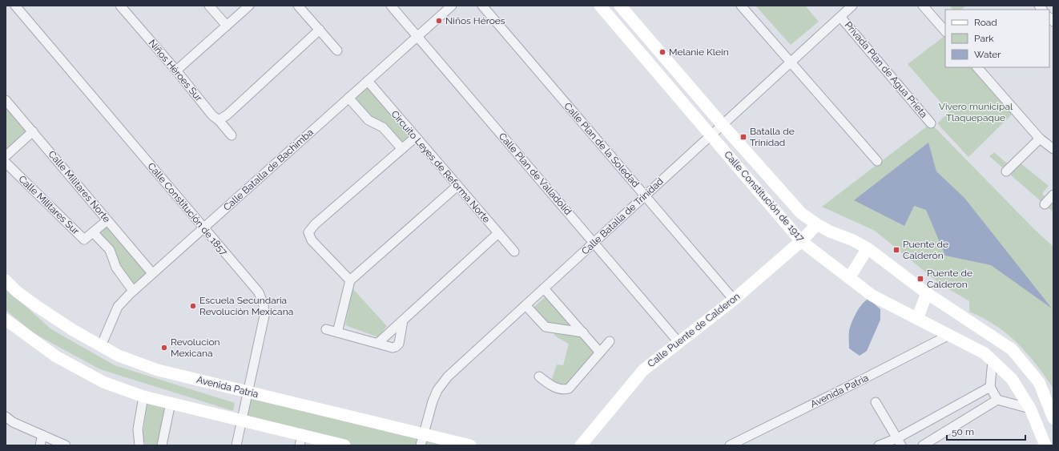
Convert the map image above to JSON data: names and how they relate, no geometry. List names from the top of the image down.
{
  "streets": {
    "street": [
      "Privada Plan de Agua Prieta",
      "Niños Héroes Sur",
      "Calle Plan de la Soledad",
      "Circuito Leyes de Reforma Norte",
      "Calle Batalla de Bachimba",
      "Calle Plan de Valladolid",
      "Calle Militares Norte",
      "Calle Constitución de 1917",
      "Calle Militares Sur",
      "Calle Constitución de 1857",
      "Calle Batalla de Trinidad",
      "Calle Puente de Calderon",
      "Avenida Patria"
    ]
  },
  "crossings": [
    ["Privada Plan de Agua Prieta", "Calle Batalla de Trinidad"],
    ["Calle Plan de la Soledad", "Calle Batalla de Trinidad"],
    ["Calle Plan de la Soledad", "Calle Puente de Calderon"],
    ["Circuito Leyes de Reforma Norte", "Calle Batalla de Bachimba"],
    ["Calle Batalla de Bachimba", "Calle Plan de Valladolid"],
    ["Calle Batalla de Bachimba", "Calle Militares Norte"],
    ["Calle Batalla de Bachimba", "Calle Militares Sur"],
    ["Calle Batalla de Bachimba", "Calle Constitución de 1857"],
    ["Calle Batalla de Bachimba", "Avenida Patria"],
    ["Calle Plan de Valladolid", "Calle Batalla de Trinidad"],
    ["Calle Plan de Valladolid", "Calle Puente de Calderon"],
    ["Calle Militares Norte", "Calle Militares Sur"],
    ["Calle Constitución de 1917", "Calle Batalla de Trinidad"],
    ["Calle Constitución de 1917", "Calle Puente de Calderon"],
    ["Calle Constitución de 1917", "Avenida Patria"],
    ["Calle Constitución de 1857", "Avenida Patria"],
    ["Calle Batalla de Trinidad", "Avenida Patria"]
  ],
  "parks": ["Vivero municipal Tlaquepaque"],
  "places": {
    "other": [
      "Niños Héroes",
      "Melanie Klein",
      "Escuela Secundaria Revolución Mexicana",
      "Revolucion Mexicana"
    ],
    "transit": ["Batalla de Trinidad", "Puente de Calderón", "Puente de Calderon"]
  },
  "legend": ["Road", "Park", "Water"],
  "scale_bar": "50 m"
}
